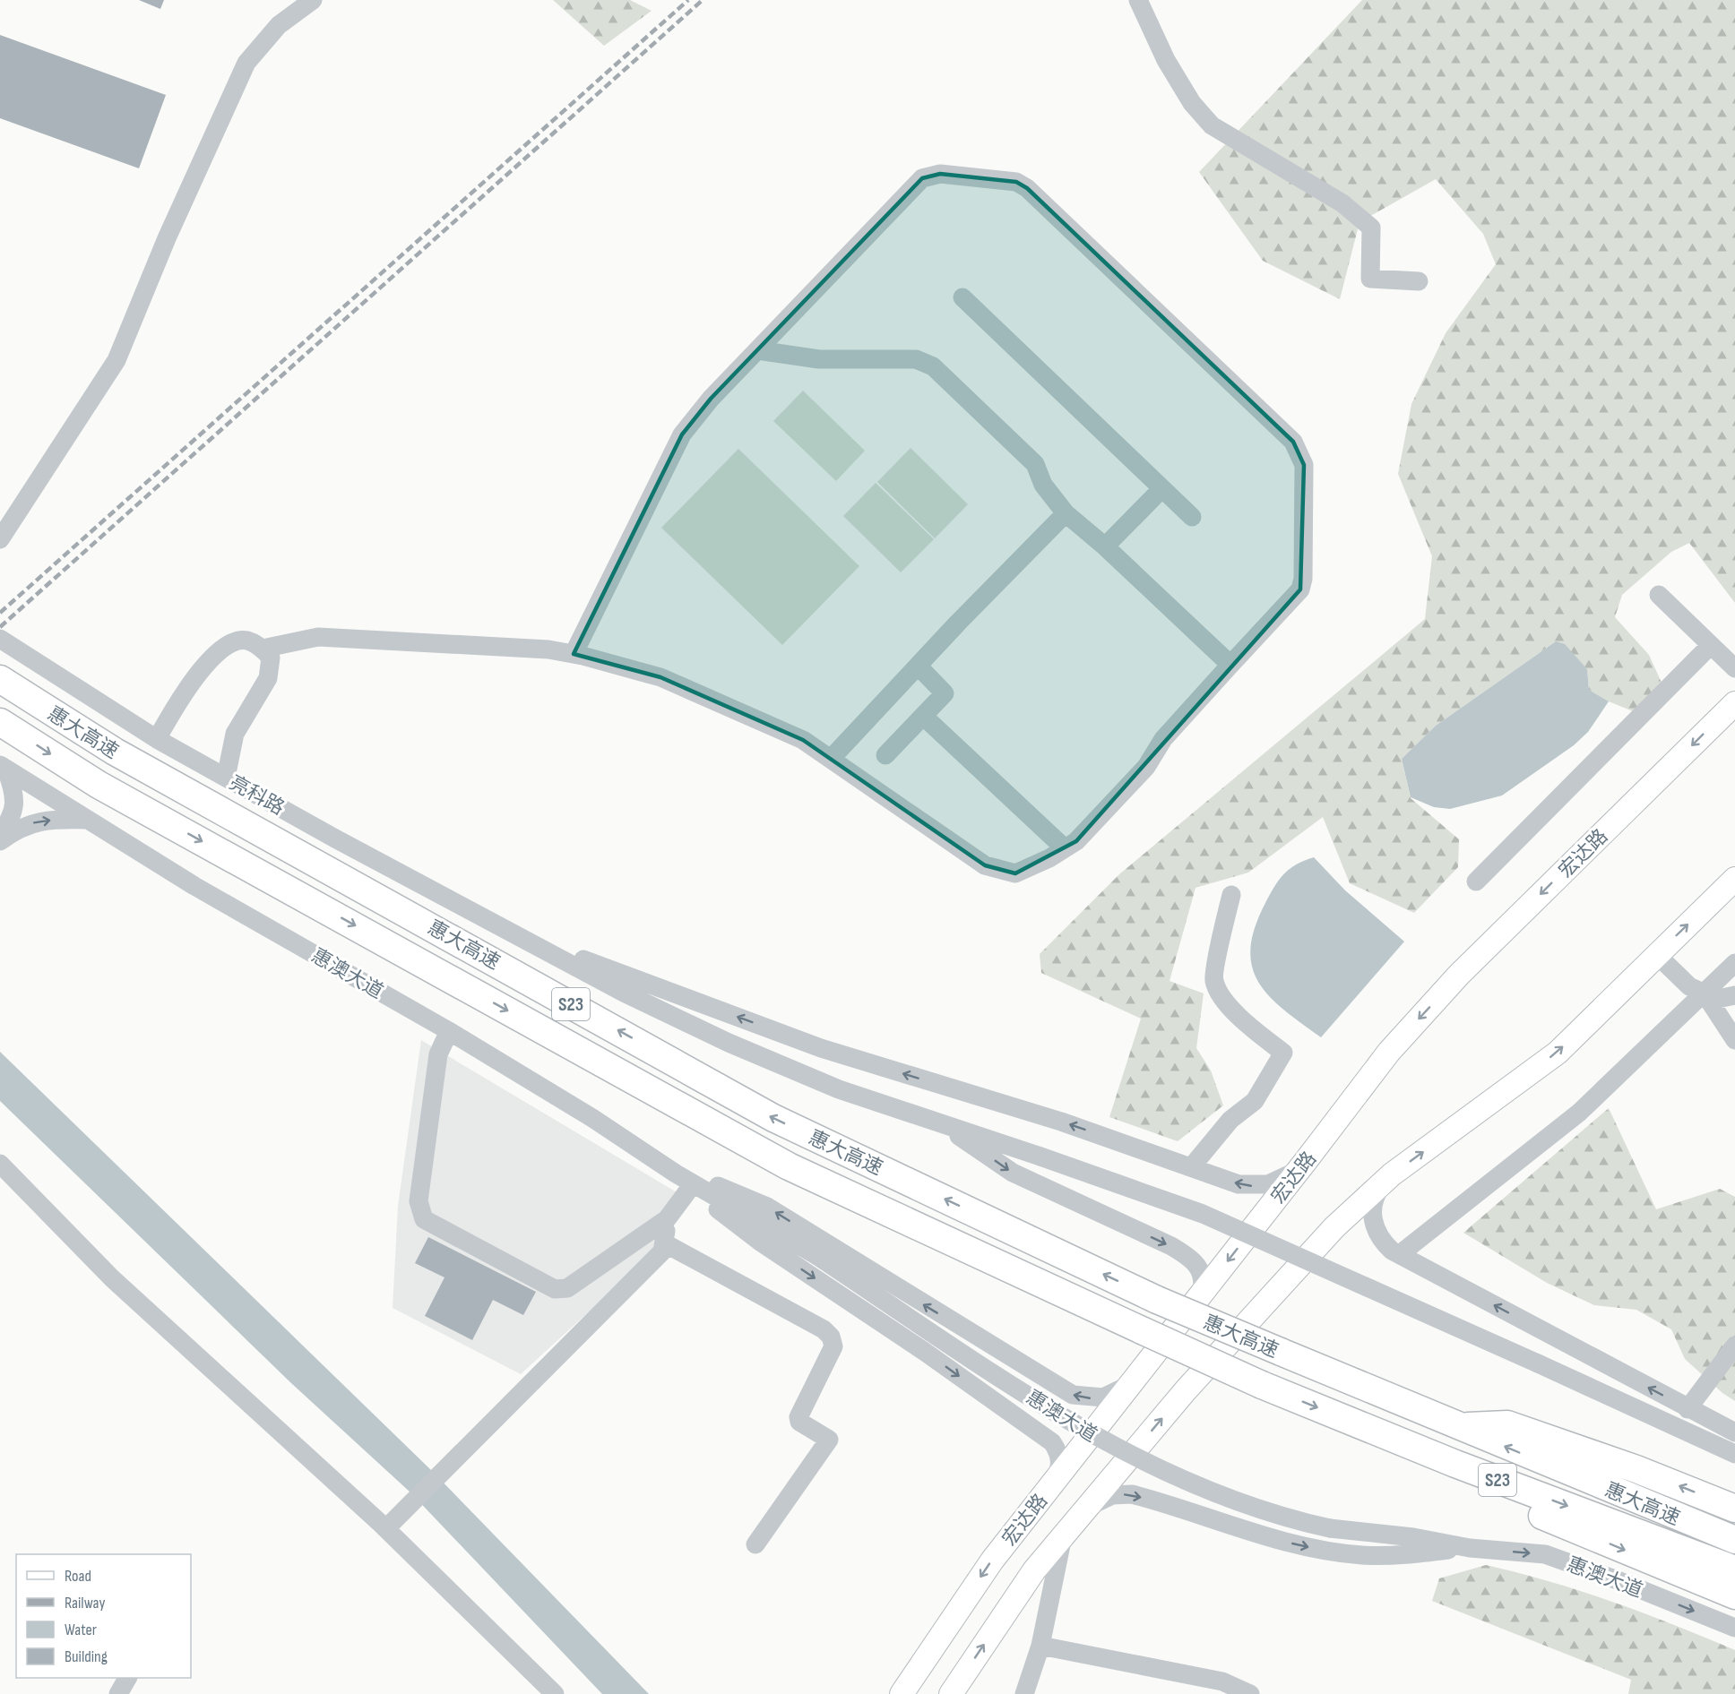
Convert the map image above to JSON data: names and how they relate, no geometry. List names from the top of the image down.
{
  "streets": {
    "highway": ["惠大高速", "S23"],
    "main road": ["宏达路"],
    "street": ["亮科路", "惠澳大道"]
  },
  "legend": [
    "Road",
    "Railway",
    "Water",
    "Building"
  ]
}
